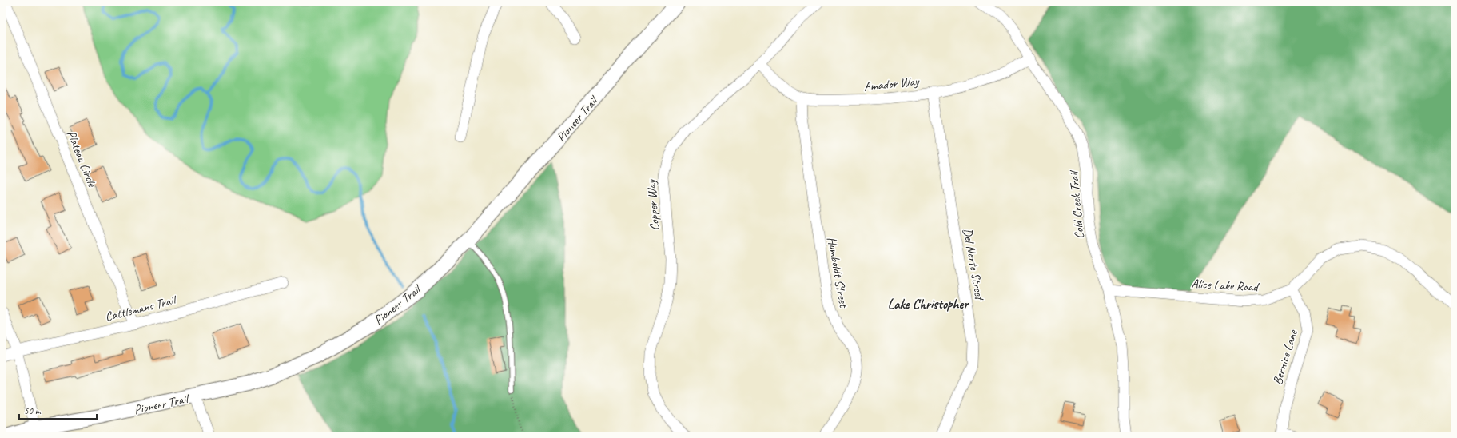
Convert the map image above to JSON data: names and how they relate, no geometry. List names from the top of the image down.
{
  "streets": {
    "main road": ["Pioneer Trail"],
    "street": [
      "Amador Way",
      "Plateau Circle",
      "Copper Way",
      "Cold Creek Trail",
      "Del Norte Street",
      "Humboldt Street",
      "Alice Lake Road",
      "Cattlemans Trail",
      "Bernice Lane"
    ]
  },
  "crossings": [
    ["Amador Way", "Copper Way"],
    ["Amador Way", "Cold Creek Trail"],
    ["Amador Way", "Del Norte Street"],
    ["Amador Way", "Humboldt Street"],
    ["Plateau Circle", "Cattlemans Trail"],
    ["Cold Creek Trail", "Alice Lake Road"],
    ["Alice Lake Road", "Bernice Lane"]
  ],
  "districts": ["Lake Christopher"],
  "scale_bar": "50 m"
}
